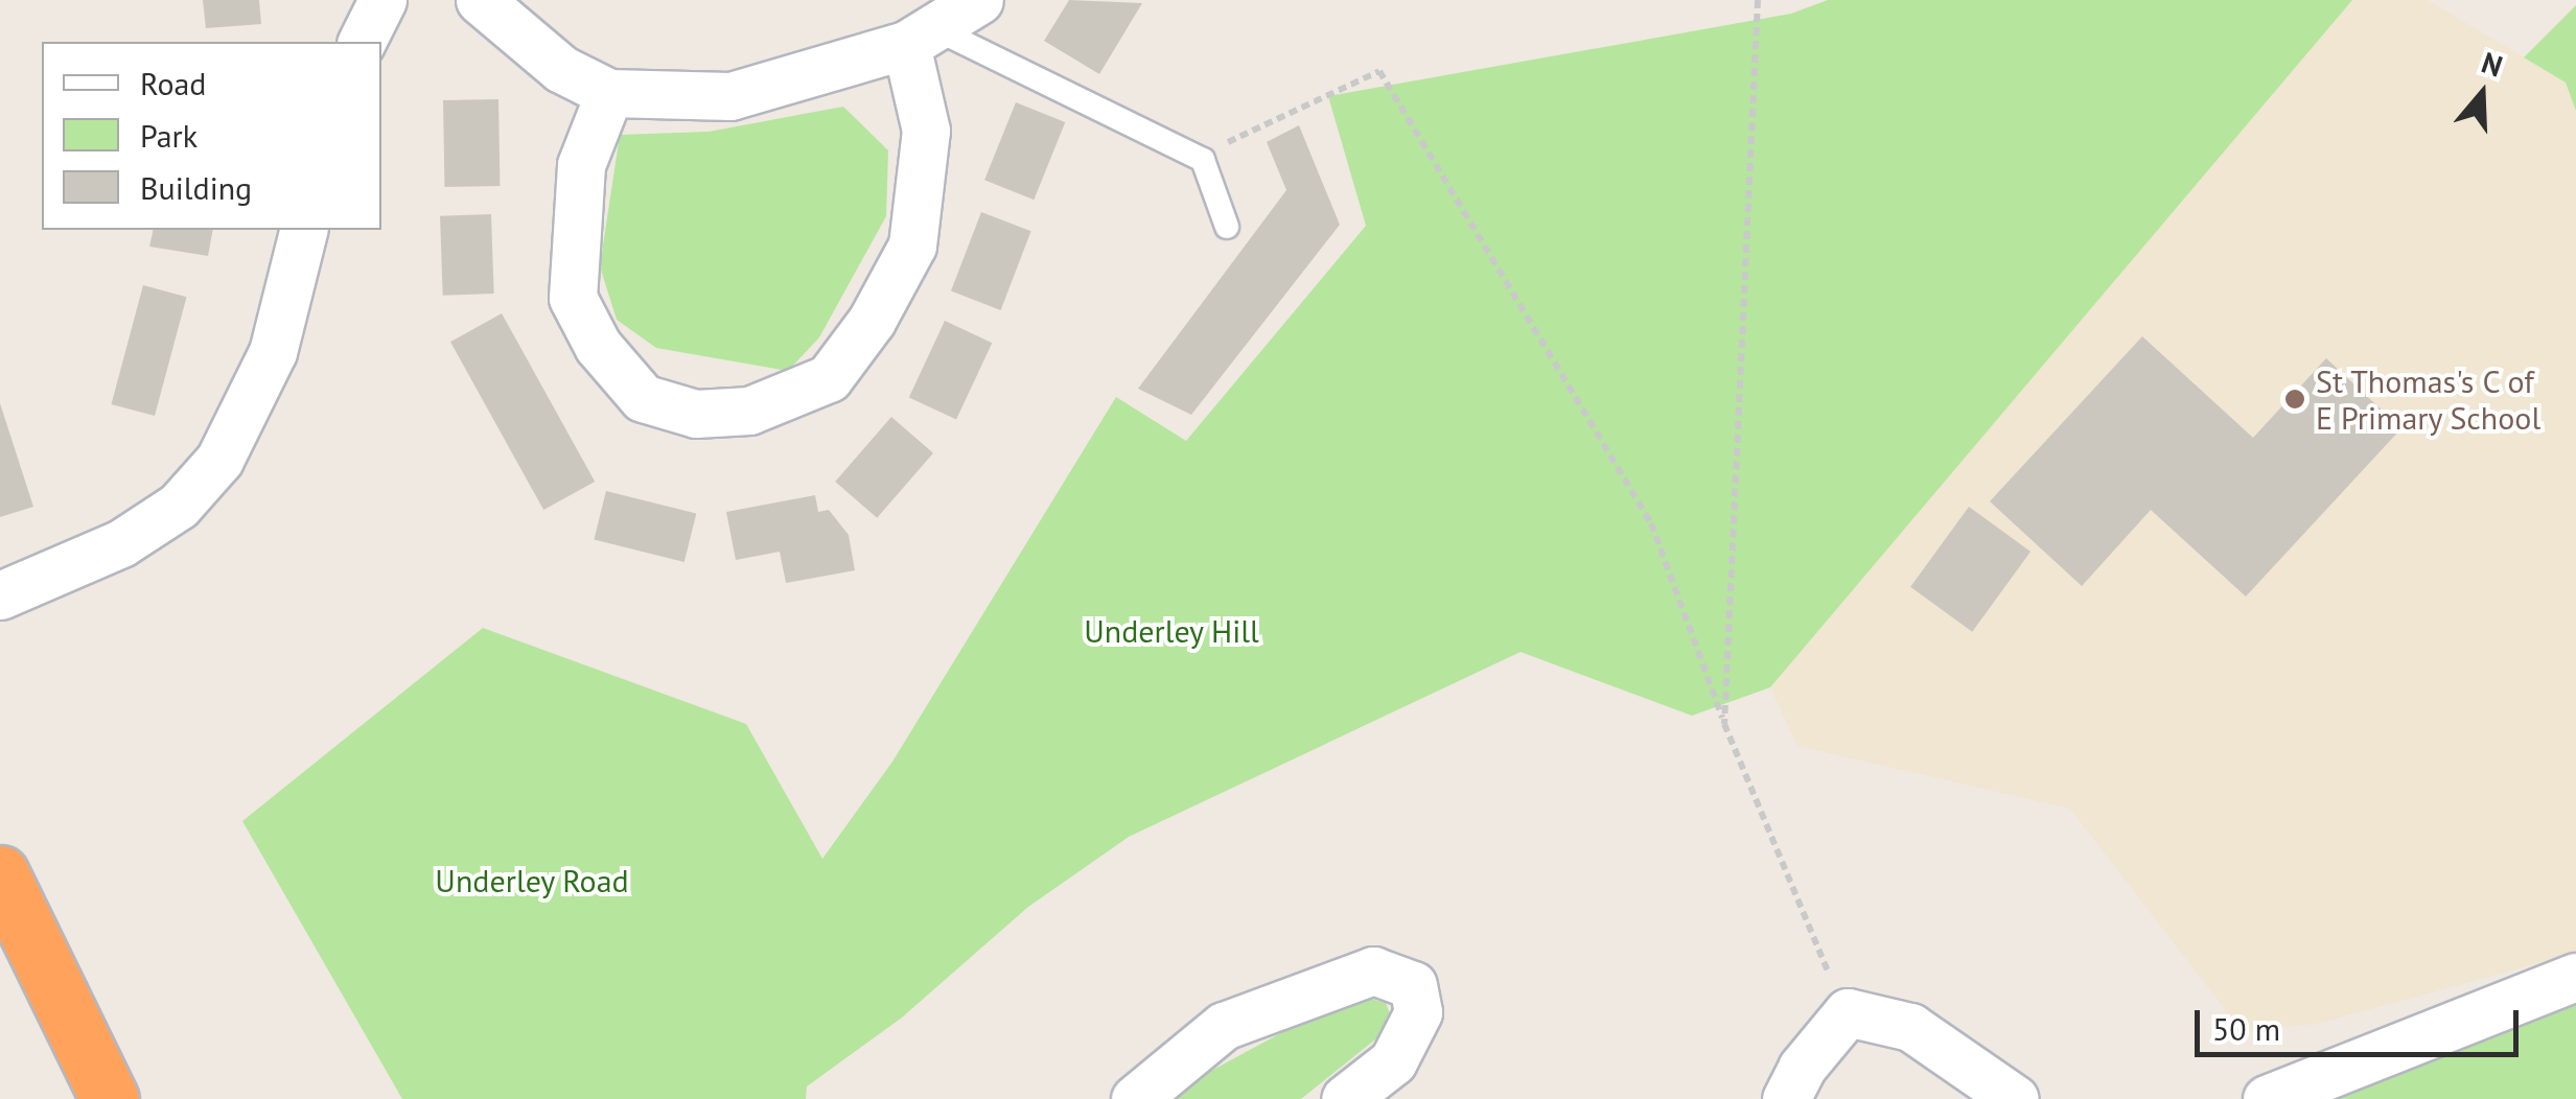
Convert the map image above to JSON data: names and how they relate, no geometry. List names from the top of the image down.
{
  "parks": ["Underley Hill", "Underley Road"],
  "places": ["St Thomas's C of E Primary School"],
  "legend": ["Road", "Park", "Building"],
  "scale_bar": "50 m",
  "north": "top"
}
